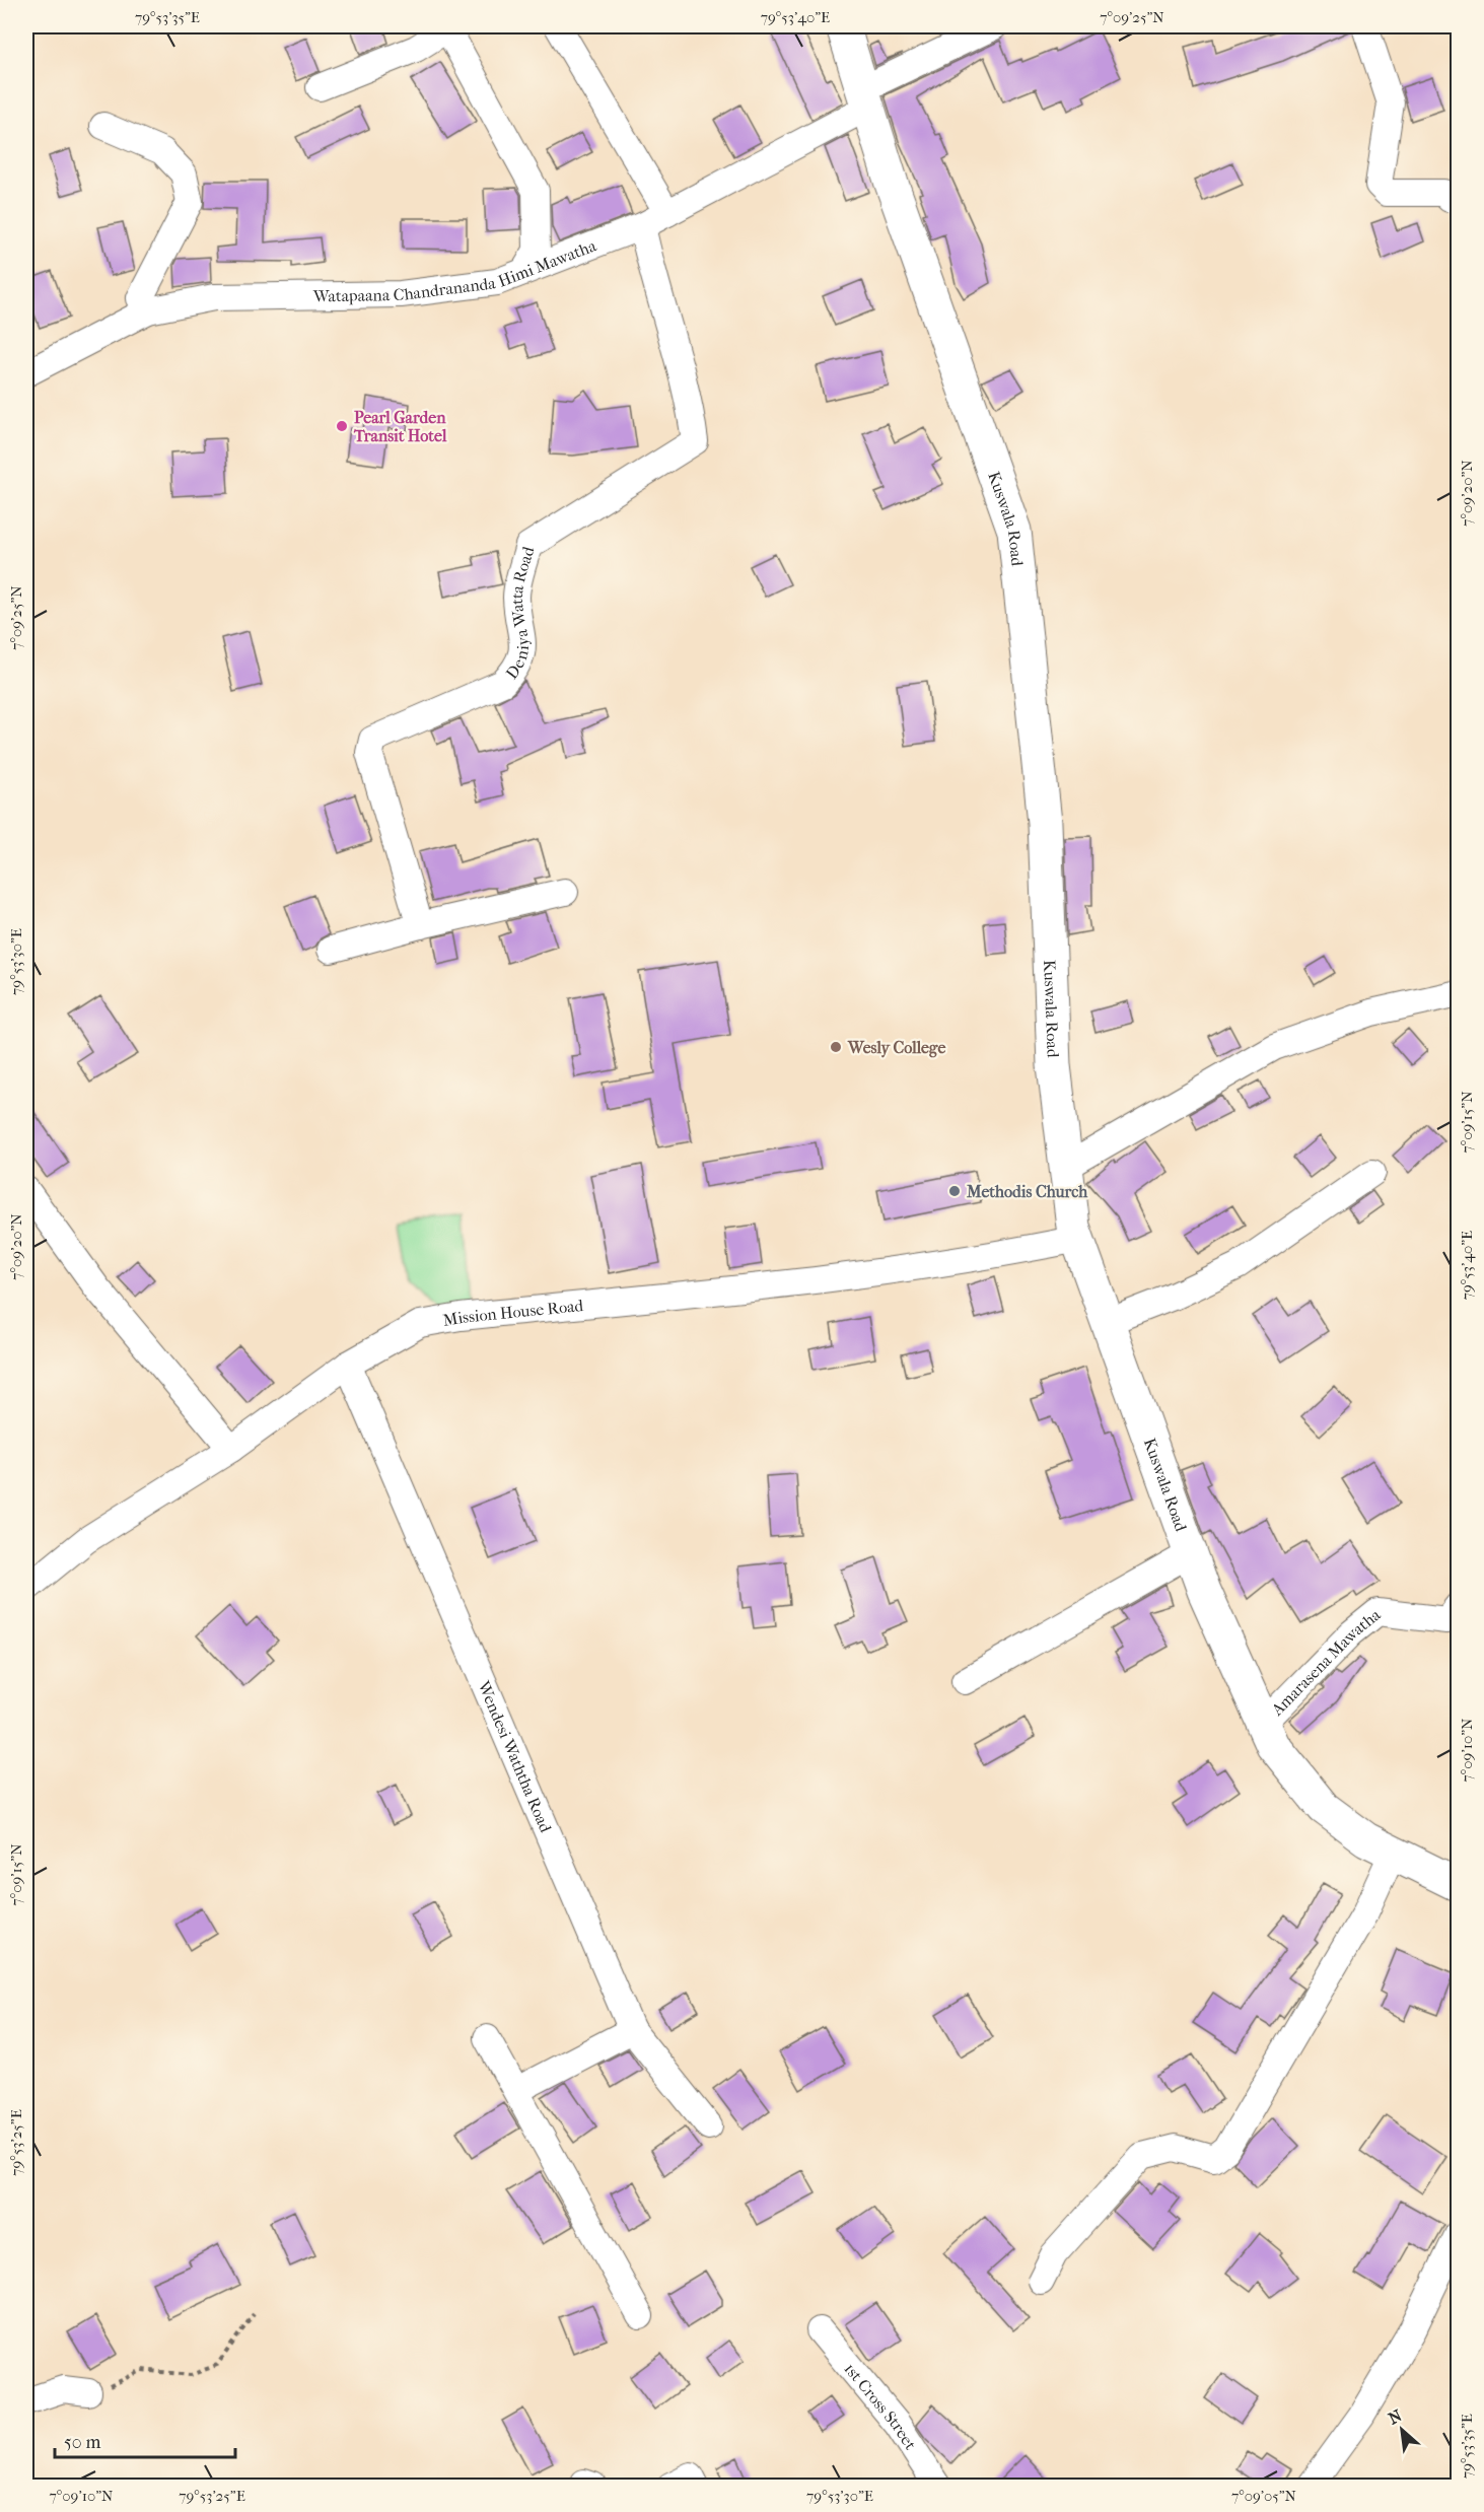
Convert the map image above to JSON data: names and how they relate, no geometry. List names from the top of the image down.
{
  "streets": {
    "street": [
      "Watapaana Chandrananda Himi Mawatha",
      "Kuswala Road",
      "Deniya Watta Road",
      "Mission House Road",
      "Amarasena Mawatha",
      "Wendesi Waththa Road",
      "1st Cross Street"
    ]
  },
  "crossings": [
    ["Watapaana Chandrananda Himi Mawatha", "Kuswala Road"],
    ["Watapaana Chandrananda Himi Mawatha", "Deniya Watta Road"],
    ["Kuswala Road", "Mission House Road"],
    ["Kuswala Road", "Amarasena Mawatha"],
    ["Mission House Road", "Wendesi Waththa Road"]
  ],
  "places": ["Pearl Garden Transit Hotel", "Wesly College", "Methodis Church"],
  "scale_bar": "50 m",
  "north": "top left",
  "coordinates": [
    "79°53'35\"E",
    "79°53'40\"E",
    "7°09'25\"N",
    "7°09'20\"N",
    "79°53'30\"E",
    "7°09'15\"N",
    "7°09'10\"N",
    "79°53'25\"E",
    "7°09'05\"N"
  ]
}
